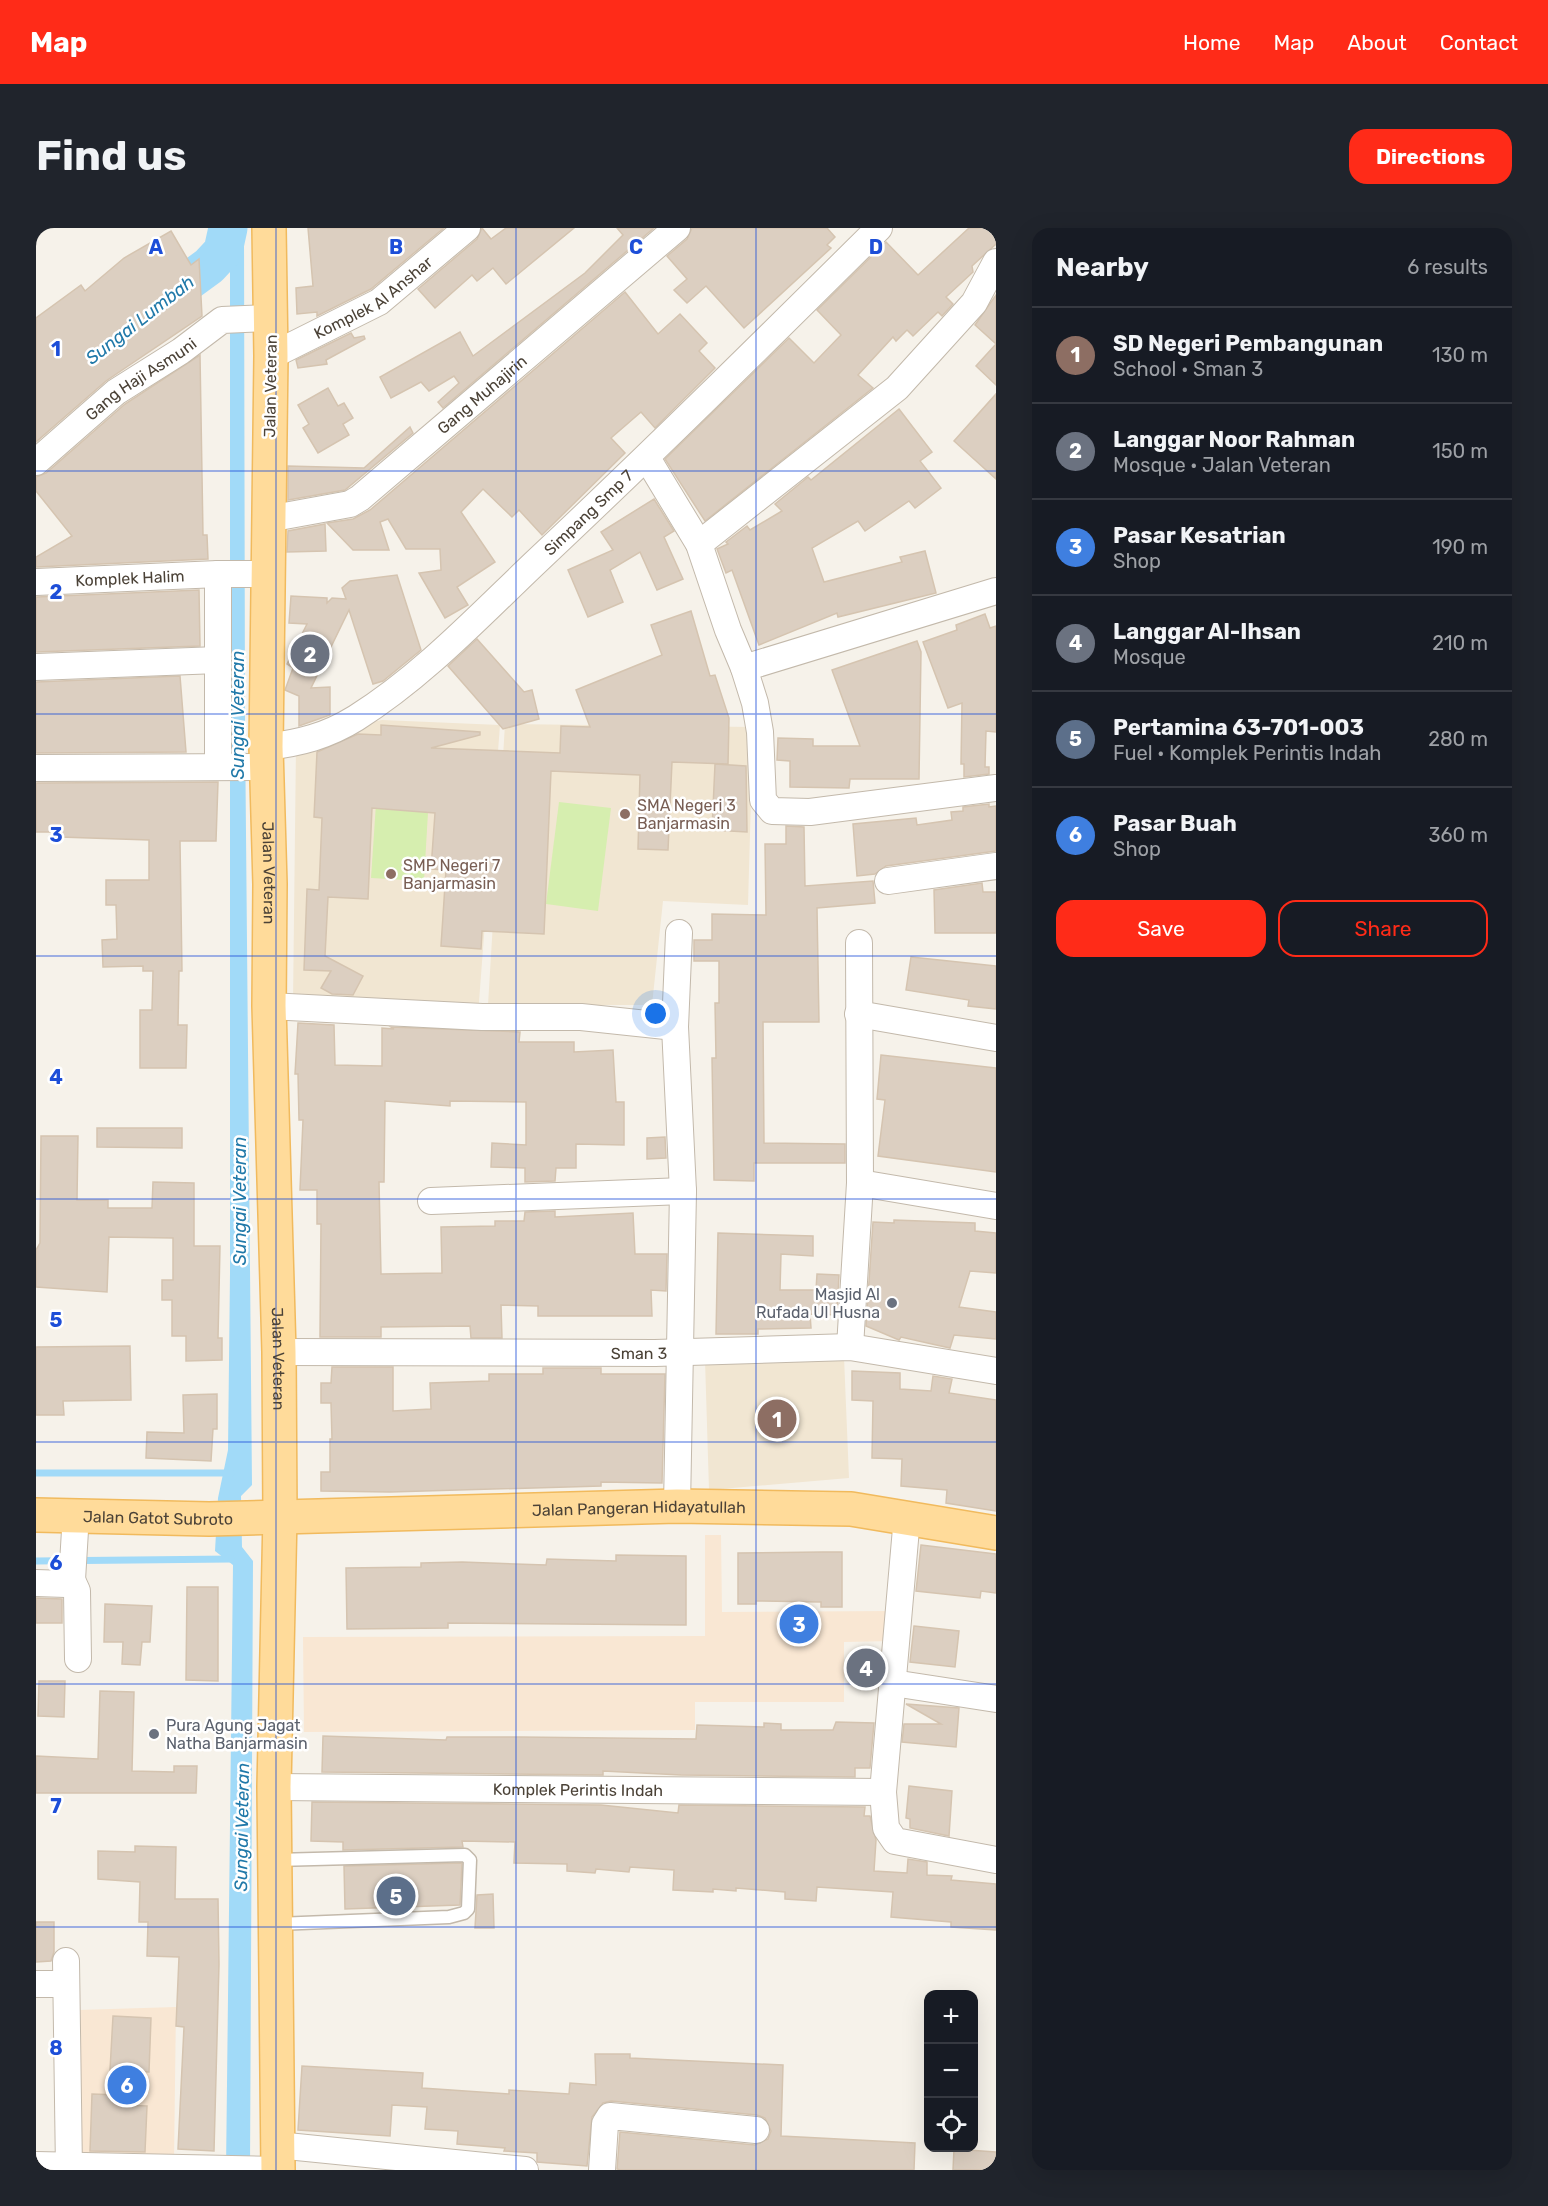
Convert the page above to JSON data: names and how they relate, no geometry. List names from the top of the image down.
{
  "streets": {
    "main road": ["Jalan Veteran", "Jalan Pangeran Hidayatullah", "Jalan Gatot Subroto"],
    "street": [
      "Komplek Al Anshar",
      "Gang Haji Asmuni",
      "Gang Muhajirin",
      "Simpang Smp 7",
      "Komplek Halim",
      "Sman 3",
      "Komplek Perintis Indah"
    ]
  },
  "crossings": [
    ["Komplek Al Anshar", "Jalan Veteran"],
    ["Gang Haji Asmuni", "Jalan Veteran"],
    ["Jalan Veteran", "Gang Muhajirin"],
    ["Jalan Veteran", "Simpang Smp 7"],
    ["Jalan Veteran", "Komplek Halim"],
    ["Jalan Veteran", "Sman 3"],
    ["Jalan Veteran", "Jalan Pangeran Hidayatullah"],
    ["Jalan Veteran", "Jalan Gatot Subroto"],
    ["Jalan Veteran", "Komplek Perintis Indah"],
    ["Jalan Pangeran Hidayatullah", "Jalan Gatot Subroto"]
  ],
  "water": ["Sungai Lumbah", "Sungai Veteran"],
  "places": [
    "SMA Negeri 3 Banjarmasin",
    "SMP Negeri 7 Banjarmasin",
    "Masjid Al Rufada Ul Husna",
    "Pura Agung Jagat Natha Banjarmasin"
  ],
  "page": {
    "header": "Map",
    "nav": [
      "Home",
      "Map",
      "About",
      "Contact"
    ],
    "buttons": [
      "Directions",
      ["Save", "Share"]
    ],
    "title": "Find us",
    "heading": ["Nearby", "6 results"],
    "list": [
      {
        "mark": "1",
        "name": "SD Negeri Pembangunan",
        "note": "School · Sman 3",
        "value": "130 m"
      },
      {
        "mark": "2",
        "name": "Langgar Noor Rahman",
        "note": "Mosque · Jalan Veteran",
        "value": "150 m"
      },
      {
        "mark": "3",
        "name": "Pasar Kesatrian",
        "note": "Shop",
        "value": "190 m"
      },
      {
        "mark": "4",
        "name": "Langgar Al-Ihsan",
        "note": "Mosque",
        "value": "210 m"
      },
      {
        "mark": "5",
        "name": "Pertamina 63-701-003",
        "note": "Fuel · Komplek Perintis Indah",
        "value": "280 m"
      },
      {
        "mark": "6",
        "name": "Pasar Buah",
        "note": "Shop",
        "value": "360 m"
      }
    ],
    "pins": [
      "2",
      "1",
      "3",
      "4",
      "5",
      "6"
    ],
    "map_buttons": ["+", "−"]
  },
  "grid": {
    "columns": [
      "A",
      "B",
      "C",
      "D"
    ],
    "rows": [
      "1",
      "2",
      "3",
      "4",
      "5",
      "6",
      "7",
      "8"
    ]
  }
}
